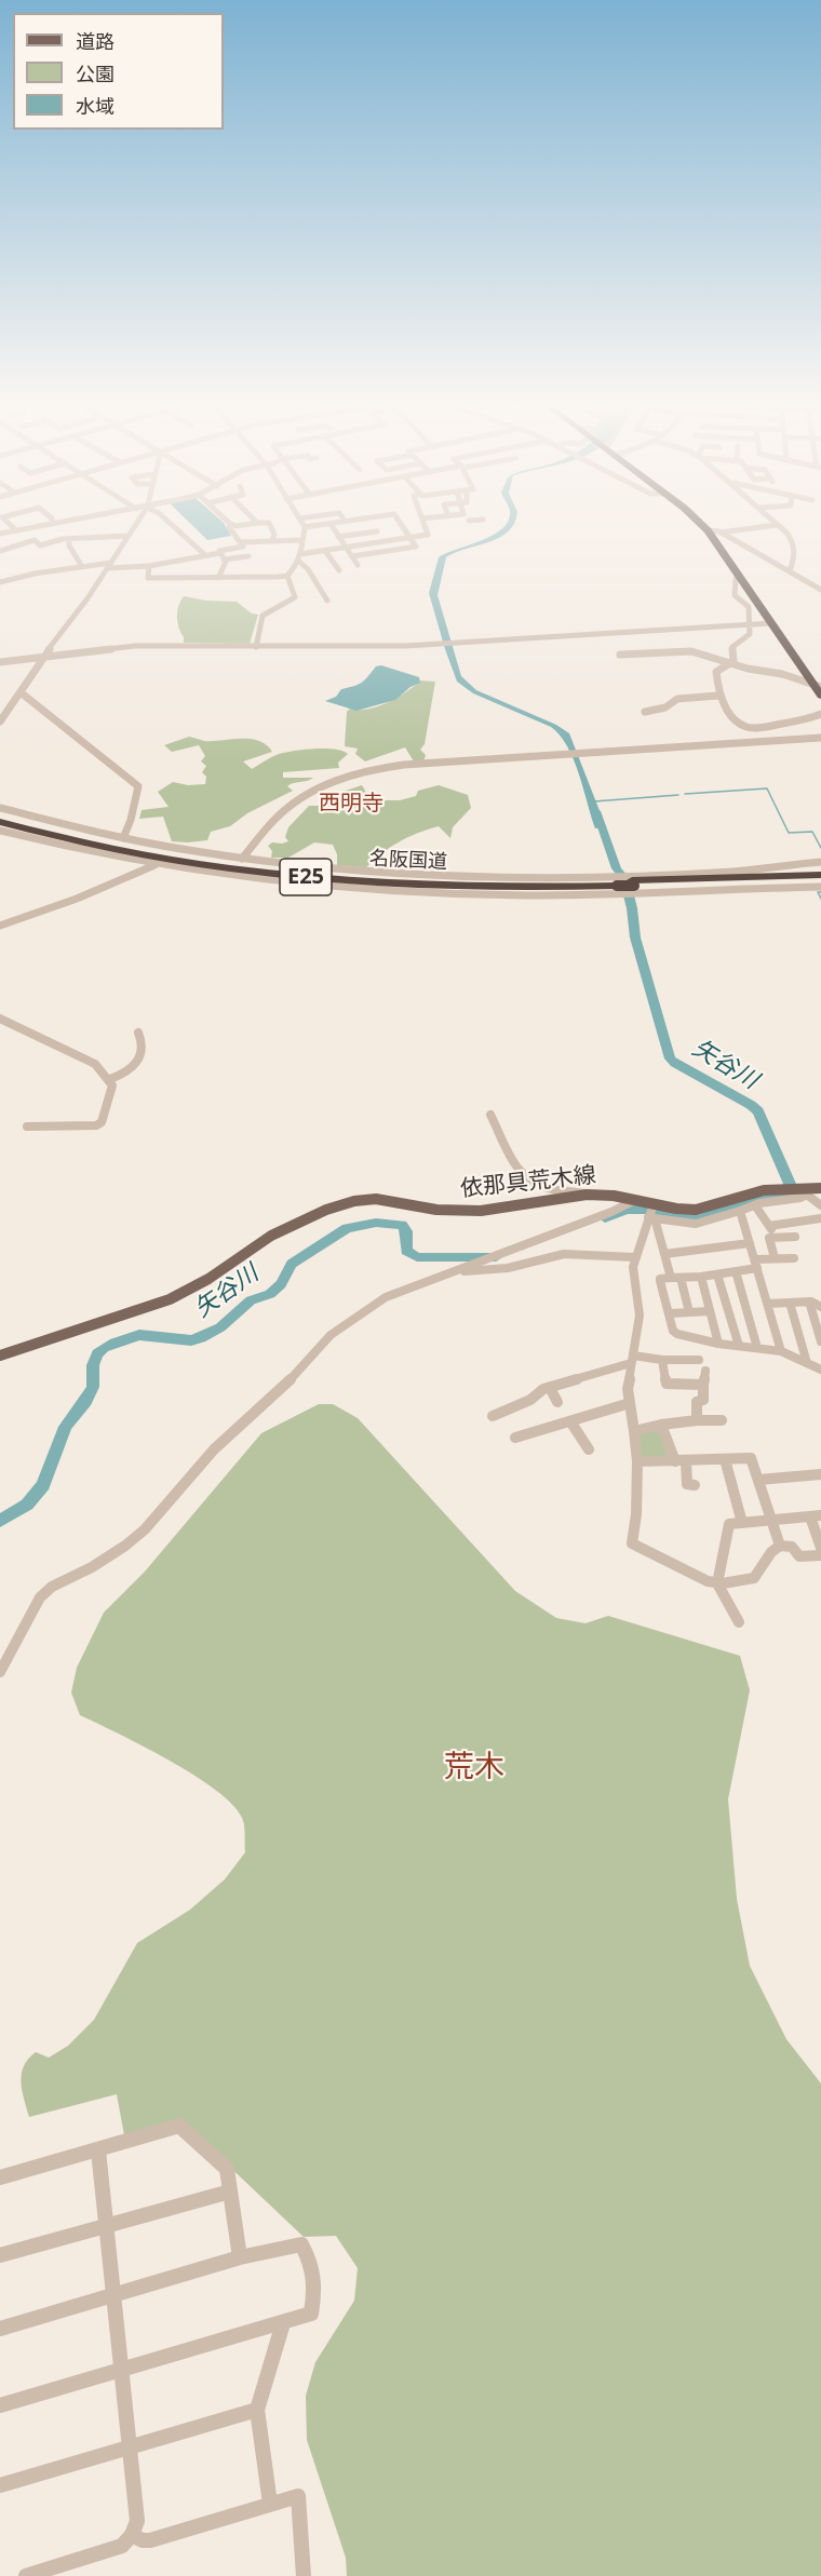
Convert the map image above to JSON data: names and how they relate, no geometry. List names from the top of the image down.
{
  "streets": {
    "highway": ["名阪国道", "E25"],
    "main road": ["依那具荒木線"]
  },
  "districts": ["西明寺", "荒木"],
  "water": ["矢谷川"],
  "legend": ["道路", "公園", "水域"]
}
